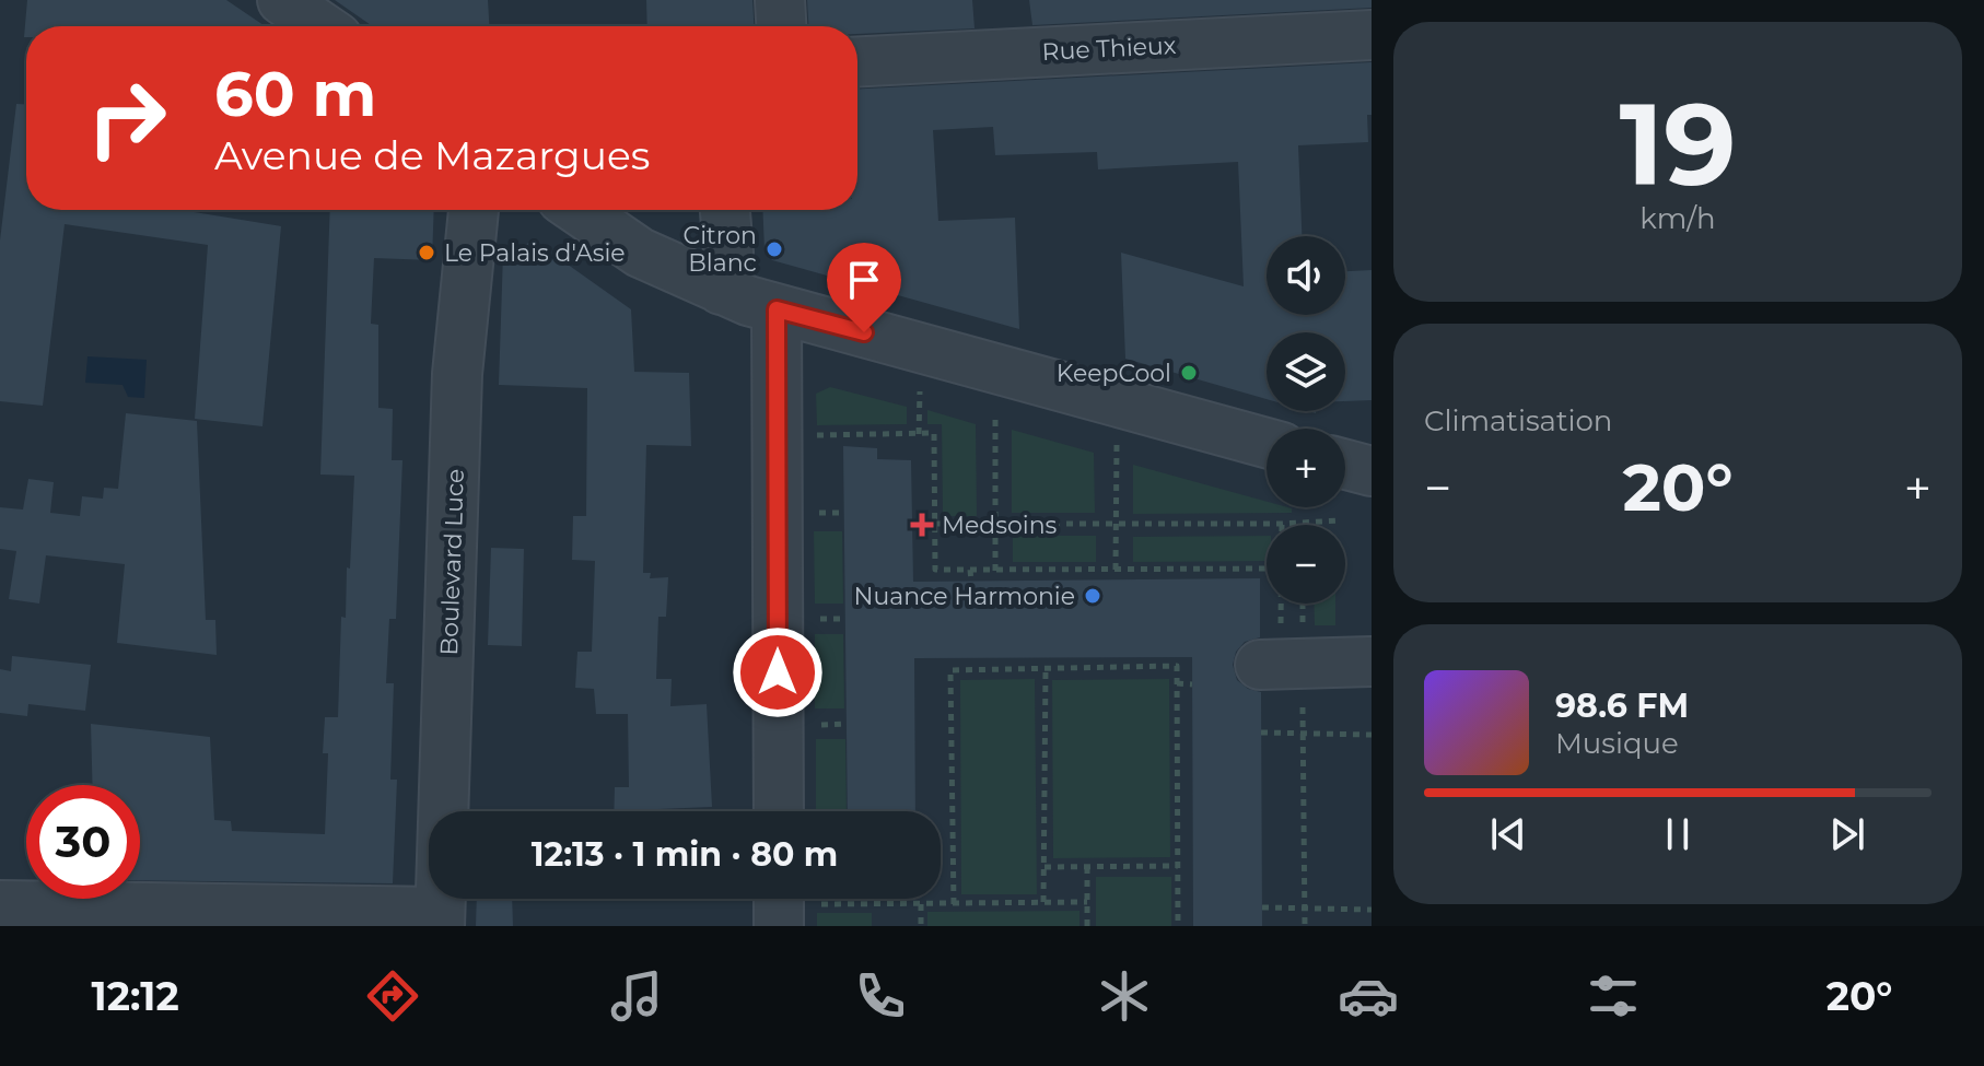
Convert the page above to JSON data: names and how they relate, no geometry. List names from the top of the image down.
{
  "streets": {
    "street": ["Rue Thieux", "Boulevard Luce"]
  },
  "places": {
    "other": [
      "Citron Blanc",
      "Le Palais d'Asie",
      "KeepCool",
      "Nuance Harmonie"
    ],
    "health": ["Medsoins"]
  },
  "page": {
    "tile": [
      ["19", "km/h"],
      "Climatisation"
    ],
    "turn": ["60 m", "Avenue de Mazargues"],
    "map_buttons": ["+", "−"],
    "heat": ["−", "20°", "+"],
    "song": ["98.6 FM", "Musique"],
    "limit": "30",
    "trip": "12:13 · 1 min · 80 m",
    "tabs": ["12:12", "20°"]
  }
}
